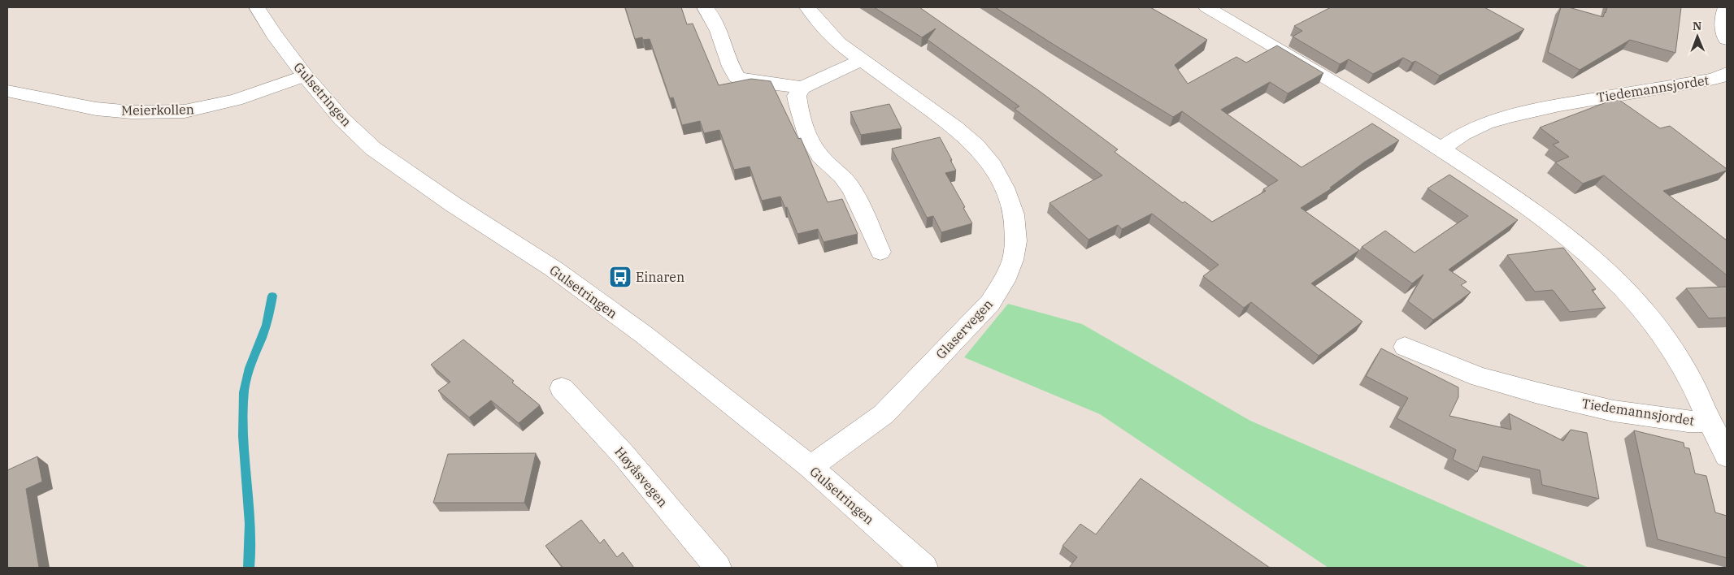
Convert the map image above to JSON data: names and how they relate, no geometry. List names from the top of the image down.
{
  "streets": {
    "street": [
      "Tiedemannsjordet",
      "Gulsetringen",
      "Meierkollen",
      "Glaservegen",
      "Høyåsvegen"
    ]
  },
  "crossings": [
    ["Gulsetringen", "Meierkollen"],
    ["Gulsetringen", "Glaservegen"]
  ],
  "places": {
    "bus stop": ["Einaren"]
  },
  "north": "top"
}
